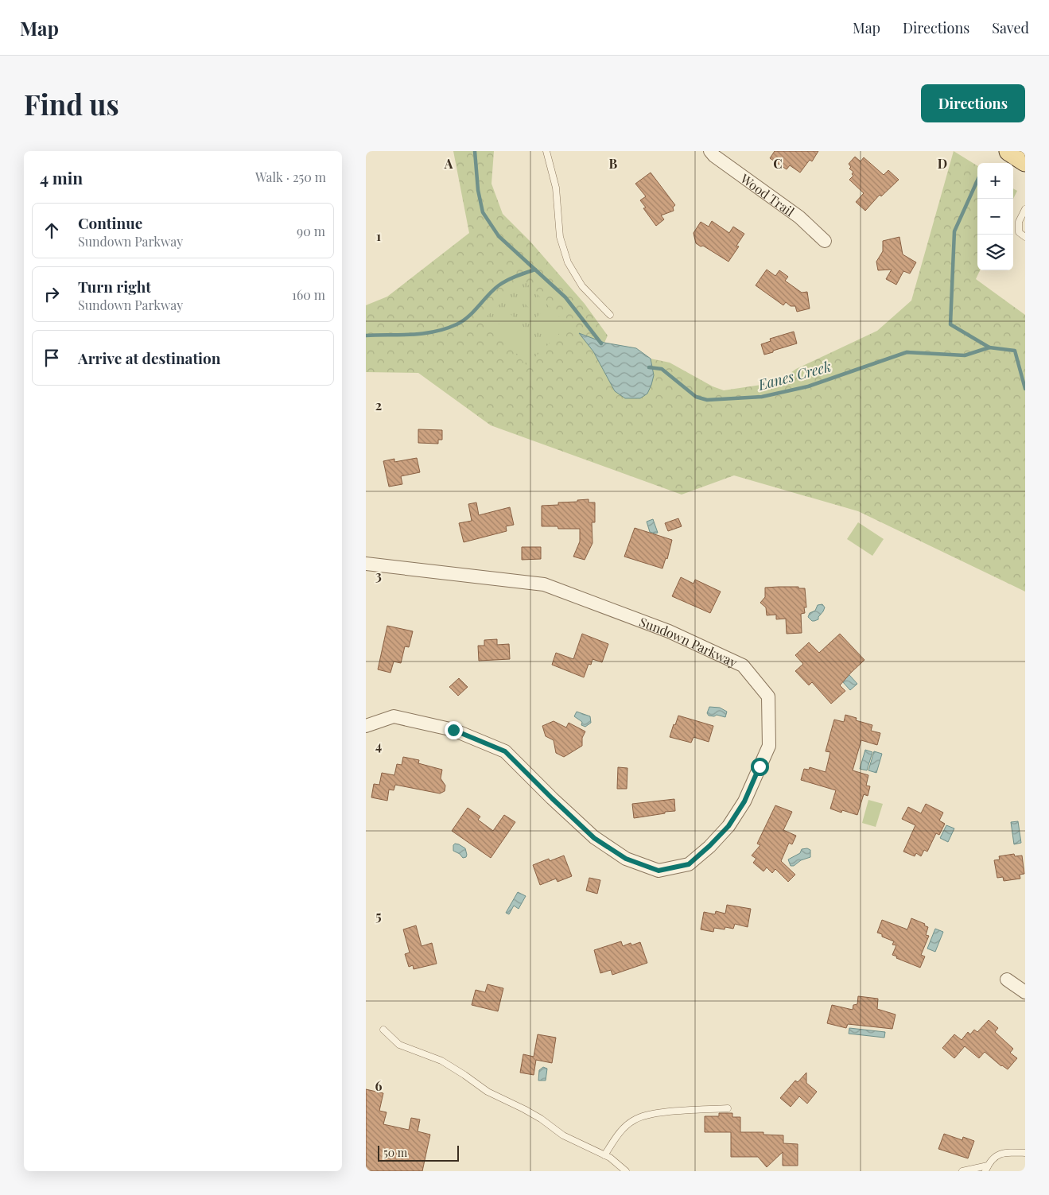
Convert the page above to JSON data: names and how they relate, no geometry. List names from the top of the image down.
{
  "streets": {
    "street": ["Wood Trail", "Sundown Parkway"]
  },
  "water": ["Eanes Creek"],
  "scale_bar": "50 m",
  "page": {
    "header": "Map",
    "nav": ["Map", "Directions", "Saved"],
    "buttons": "Directions",
    "title": "Find us",
    "heading": ["4 min", "Walk · 250 m"],
    "map_buttons": ["+", "−"],
    "list": [
      ["Continue", "Sundown Parkway", "90 m"],
      ["Turn right", "Sundown Parkway", "160 m"],
      "Arrive at destination"
    ],
    "scale": "50 m"
  },
  "grid": {
    "columns": [
      "A",
      "B",
      "C",
      "D"
    ],
    "rows": [
      "1",
      "2",
      "3",
      "4",
      "5",
      "6"
    ]
  }
}
